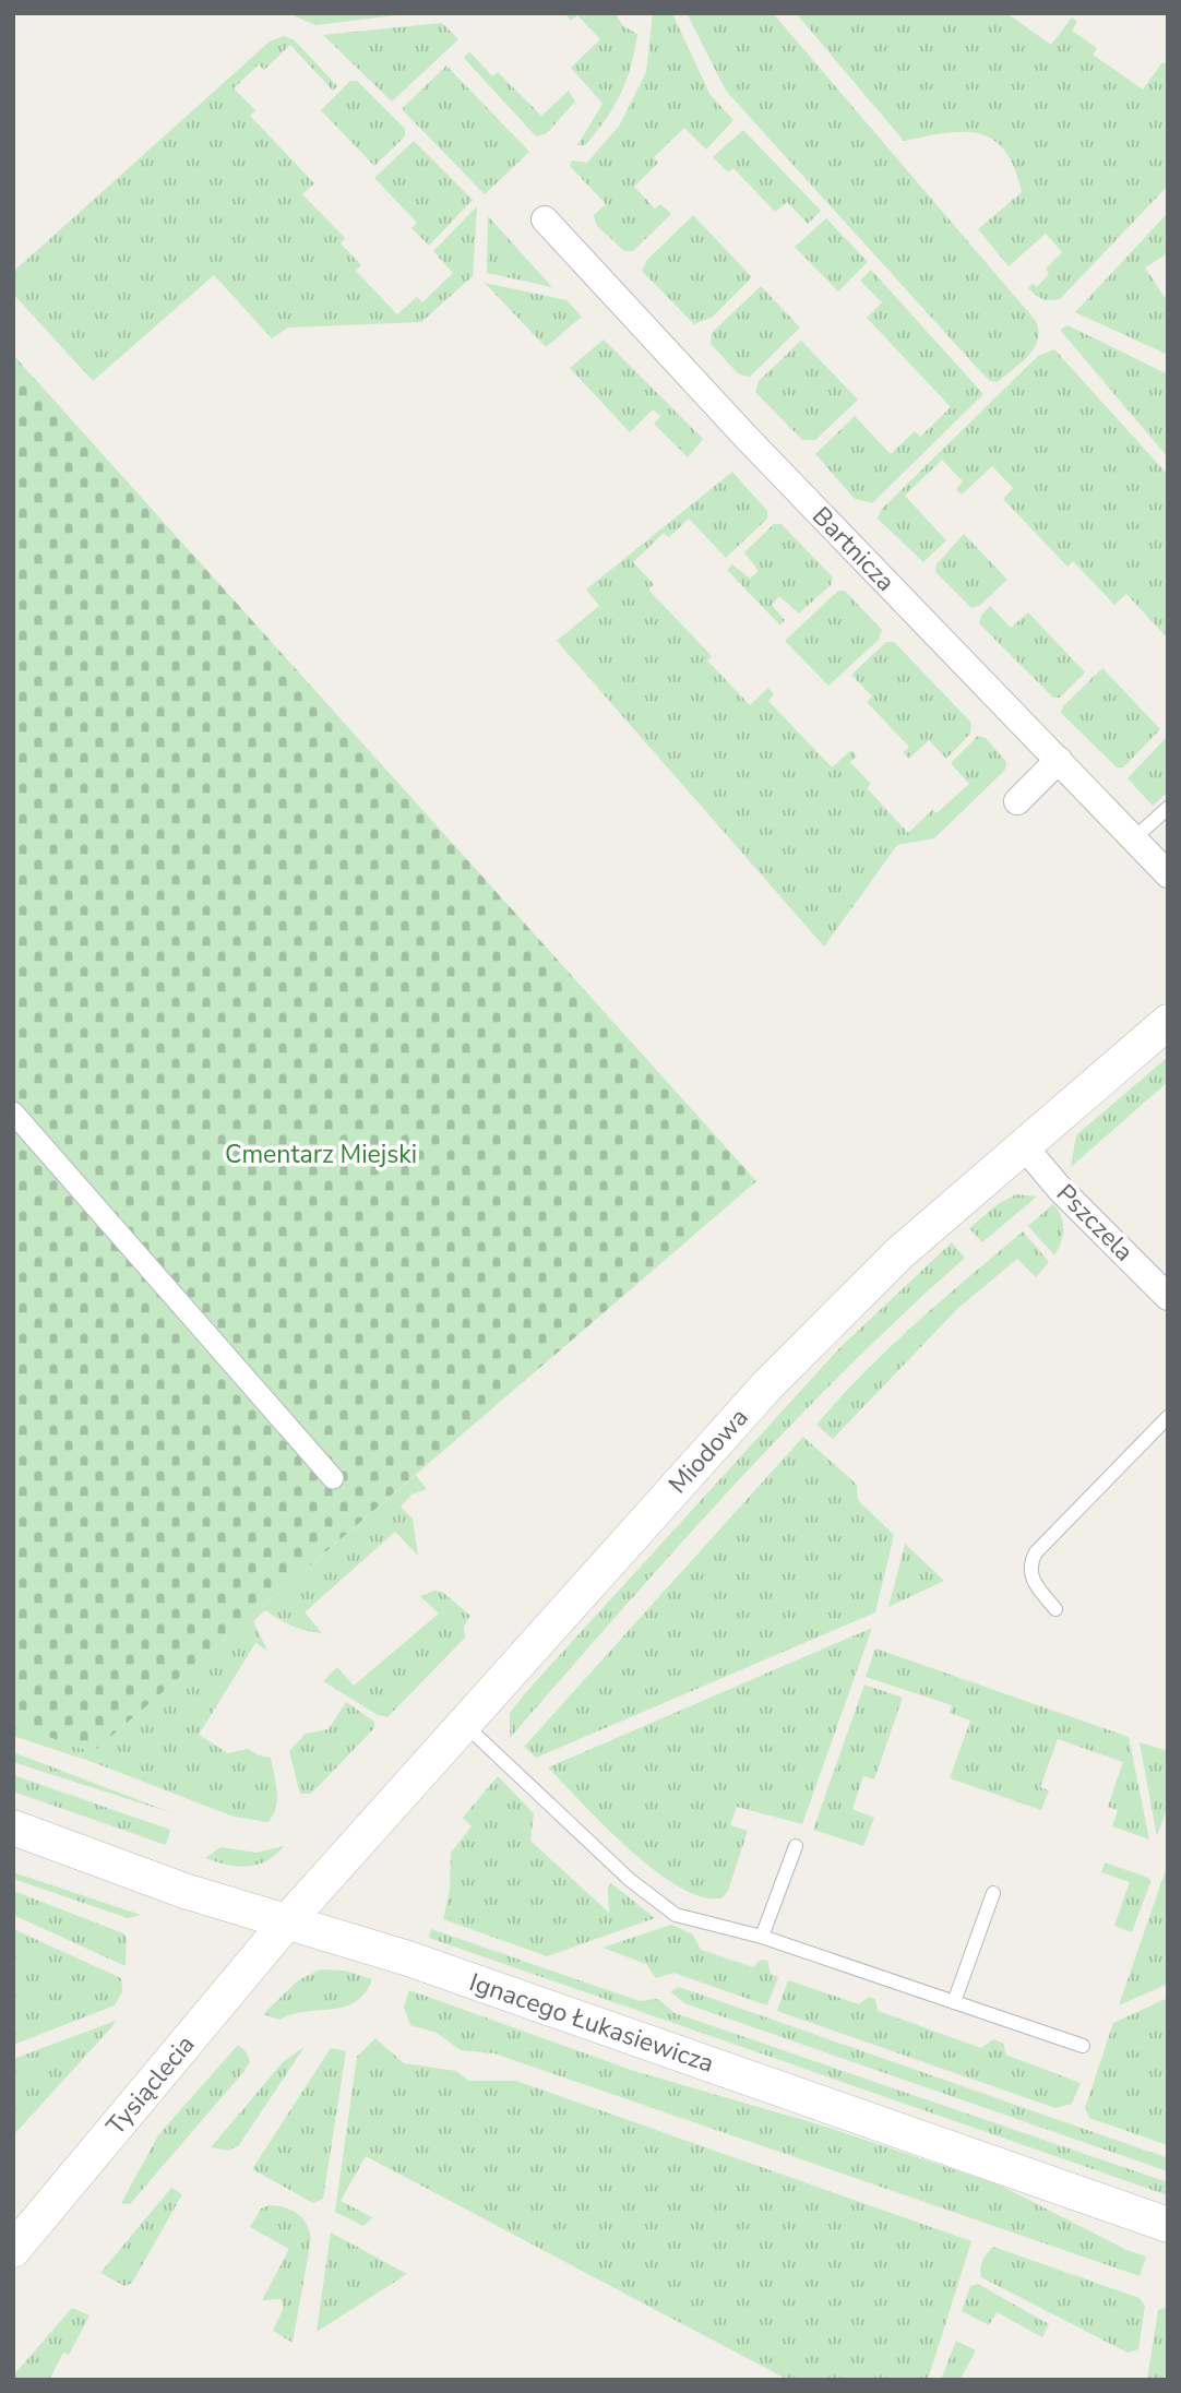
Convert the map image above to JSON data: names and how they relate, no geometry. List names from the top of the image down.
{
  "streets": {
    "street": [
      "Bartnicza",
      "Pszczela",
      "Miodowa",
      "Ignacego Łukasiewicza",
      "Tysiąclecia"
    ]
  },
  "crossings": [
    ["Pszczela", "Miodowa"],
    ["Miodowa", "Ignacego Łukasiewicza"],
    ["Miodowa", "Tysiąclecia"],
    ["Ignacego Łukasiewicza", "Tysiąclecia"]
  ],
  "parks": ["Cmentarz Miejski"]
}
